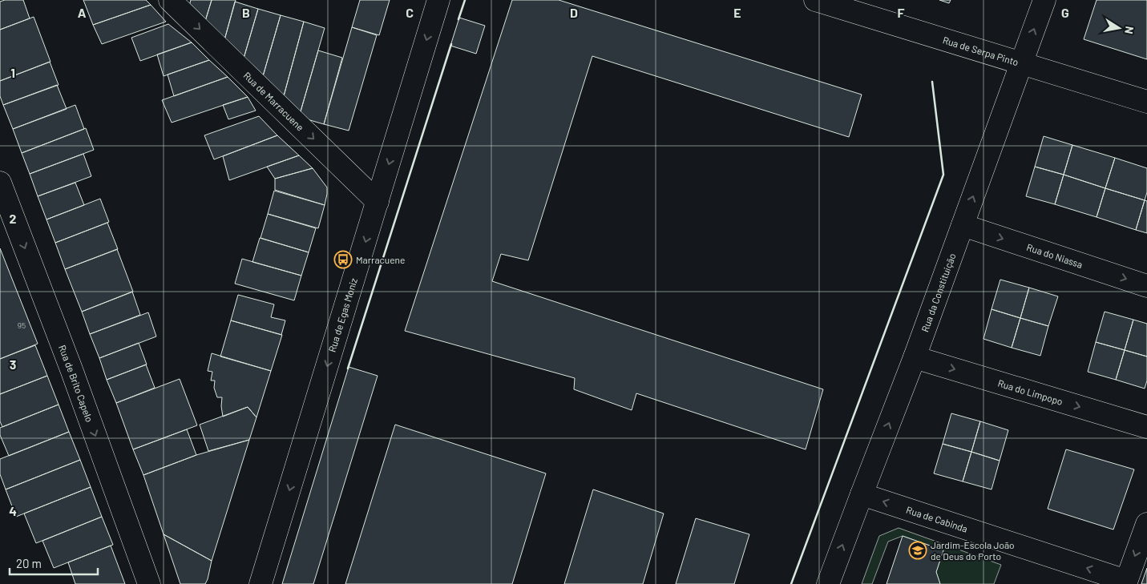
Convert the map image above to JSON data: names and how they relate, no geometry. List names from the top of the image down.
{
  "streets": {
    "street": [
      "Rua de Serpa Pinto",
      "Rua de Marracuene",
      "Rua do Niassa",
      "Rua da Constituição",
      "Rua de Egas Moniz",
      "Rua de Brito Capelo",
      "Rua do Limpopo",
      "Rua de Cabinda"
    ]
  },
  "crossings": [
    ["Rua de Serpa Pinto", "Rua da Constituição"],
    ["Rua de Marracuene", "Rua de Egas Moniz"],
    ["Rua do Niassa", "Rua da Constituição"],
    ["Rua da Constituição", "Rua do Limpopo"],
    ["Rua da Constituição", "Rua de Cabinda"]
  ],
  "one_way": [
    "Rua de Marracuene",
    "Rua do Niassa",
    "Rua da Constituição",
    "Rua de Egas Moniz",
    "Rua de Brito Capelo",
    "Rua do Limpopo",
    "Rua de Cabinda"
  ],
  "places": {
    "bus stop": ["Marracuene"],
    "school or university": ["Jardim-Escola João de Deus do Porto"]
  },
  "house_numbers": ["95"],
  "scale_bar": "20 m",
  "north": "right",
  "grid": {
    "columns": [
      "A",
      "B",
      "C",
      "D",
      "E",
      "F",
      "G"
    ],
    "rows": [
      "1",
      "2",
      "3",
      "4"
    ]
  }
}
